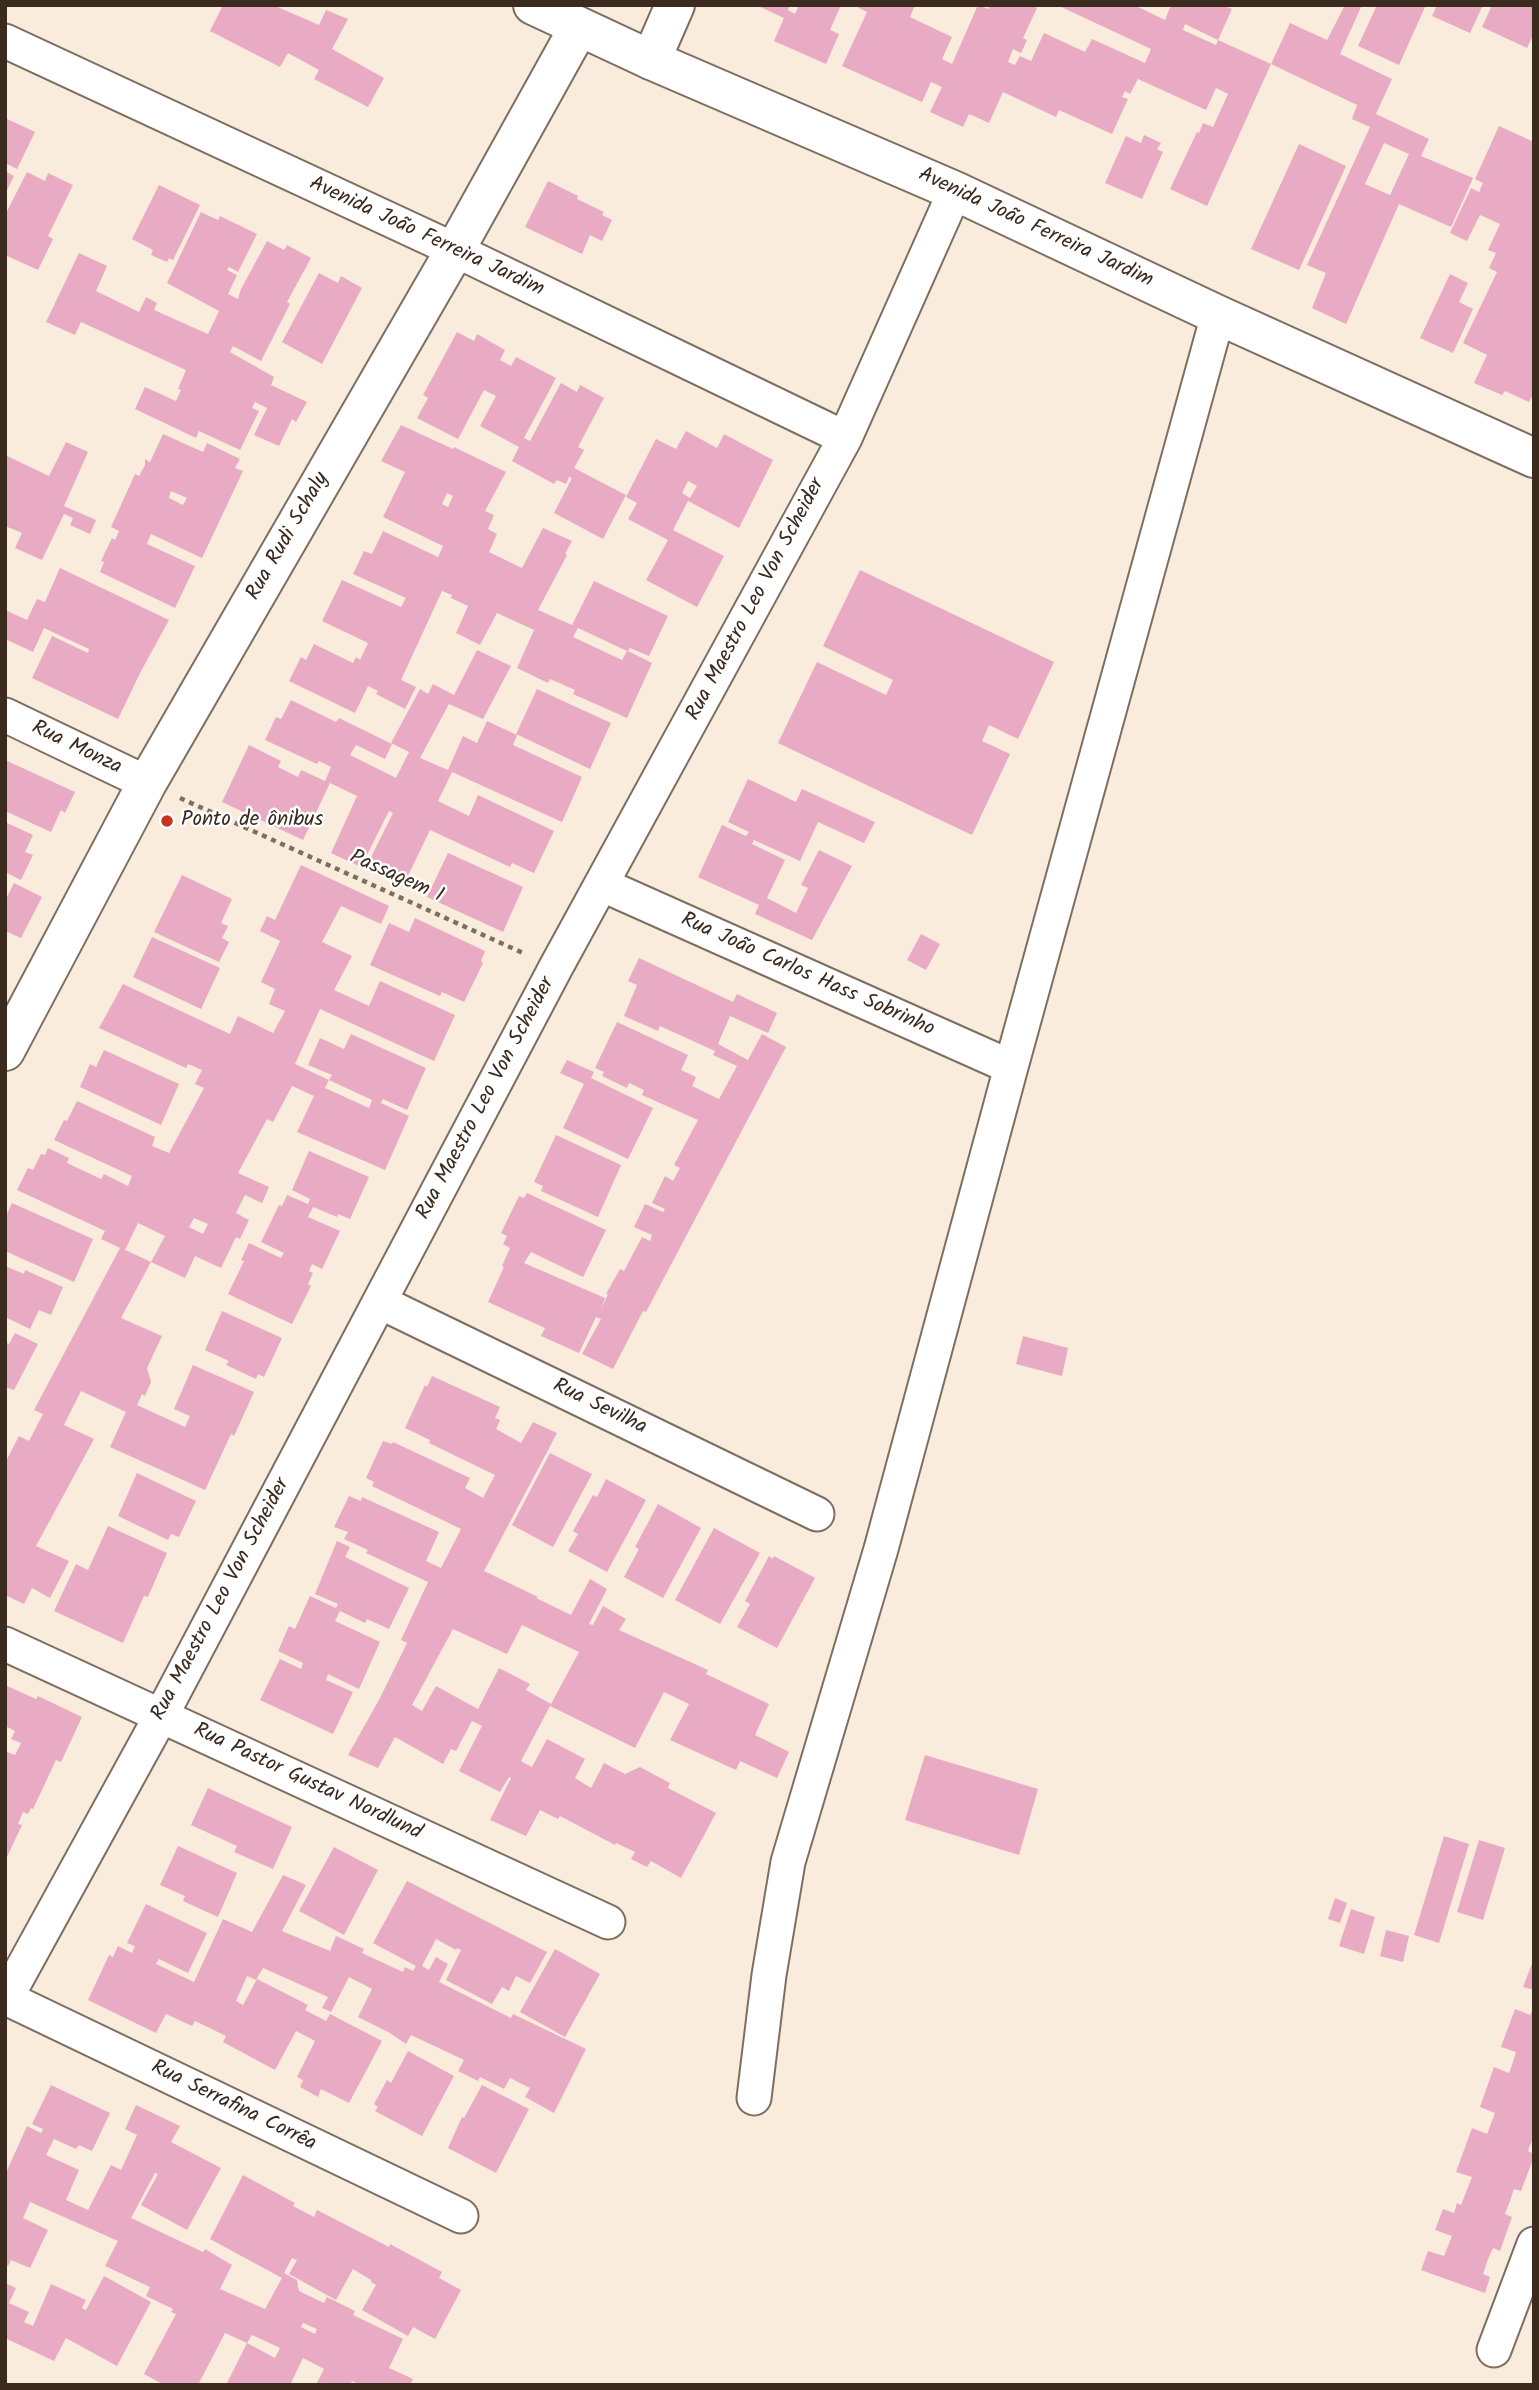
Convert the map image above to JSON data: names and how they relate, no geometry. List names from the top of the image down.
{
  "streets": {
    "street": [
      "Avenida João Ferreira Jardim",
      "Rua Rudi Schaly",
      "Rua Maestro Leo Von Scheider",
      "Rua Monza",
      "Rua João Carlos Hass Sobrinho",
      "Rua Sevilha",
      "Rua Pastor Gustav Nordlund",
      "Rua Serrafina Corrêa"
    ],
    "path": ["Passagem 1"]
  },
  "crossings": [
    ["Avenida João Ferreira Jardim", "Rua Rudi Schaly"],
    ["Avenida João Ferreira Jardim", "Rua Maestro Leo Von Scheider"],
    ["Rua Rudi Schaly", "Rua Monza"],
    ["Rua Rudi Schaly", "Passagem 1"],
    ["Rua Maestro Leo Von Scheider", "Passagem 1"],
    ["Rua Maestro Leo Von Scheider", "Rua João Carlos Hass Sobrinho"],
    ["Rua Maestro Leo Von Scheider", "Rua Sevilha"],
    ["Rua Maestro Leo Von Scheider", "Rua Pastor Gustav Nordlund"],
    ["Rua Maestro Leo Von Scheider", "Rua Serrafina Corrêa"],
    ["Rua Monza", "Passagem 1"]
  ],
  "places": ["Ponto de ônibus"]
}
